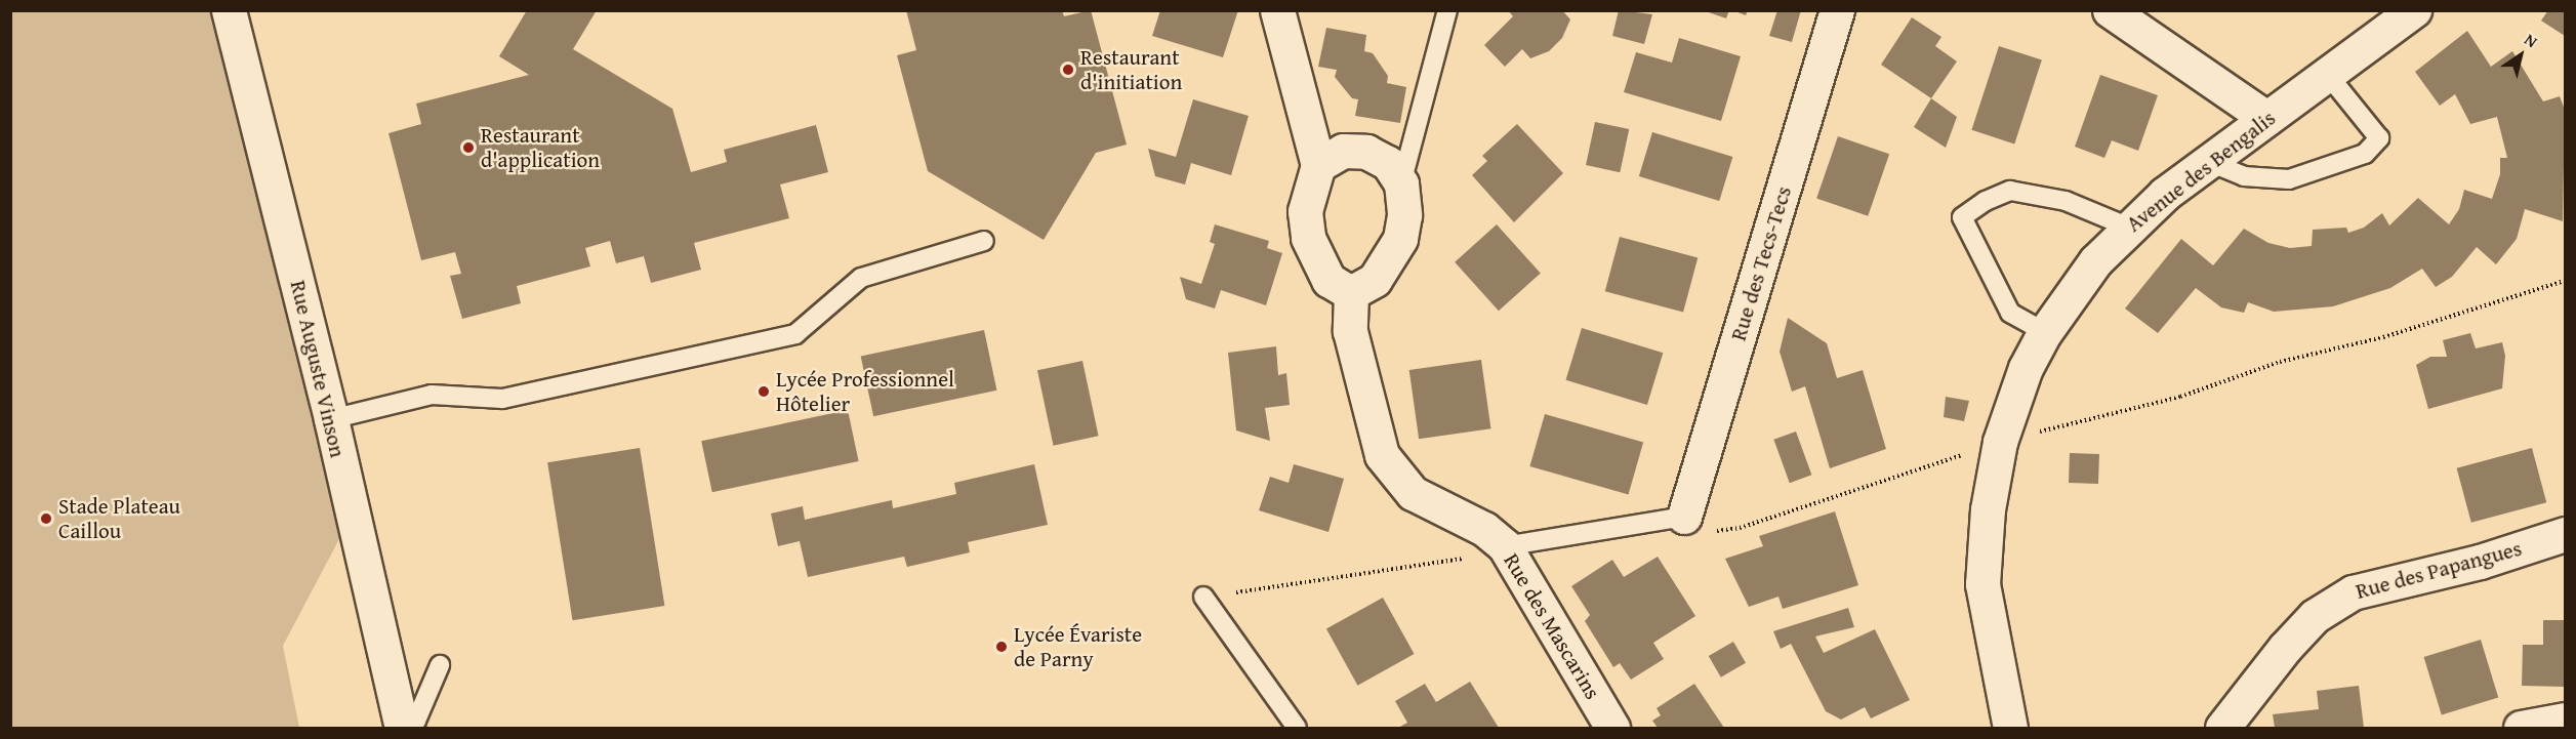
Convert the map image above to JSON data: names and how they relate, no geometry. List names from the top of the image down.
{
  "streets": {
    "street": [
      "Avenue des Bengalis",
      "Rue des Tecs-Tecs",
      "Rue Auguste Vinson",
      "Rue des Papangues",
      "Rue des Mascarins"
    ]
  },
  "places": [
    "Restaurant d'initiation",
    "Restaurant d'application",
    "Lycée Professionnel Hôtelier",
    "Stade Plateau Caillou",
    "Lycée Évariste de Parny"
  ],
  "north": "top right"
}
